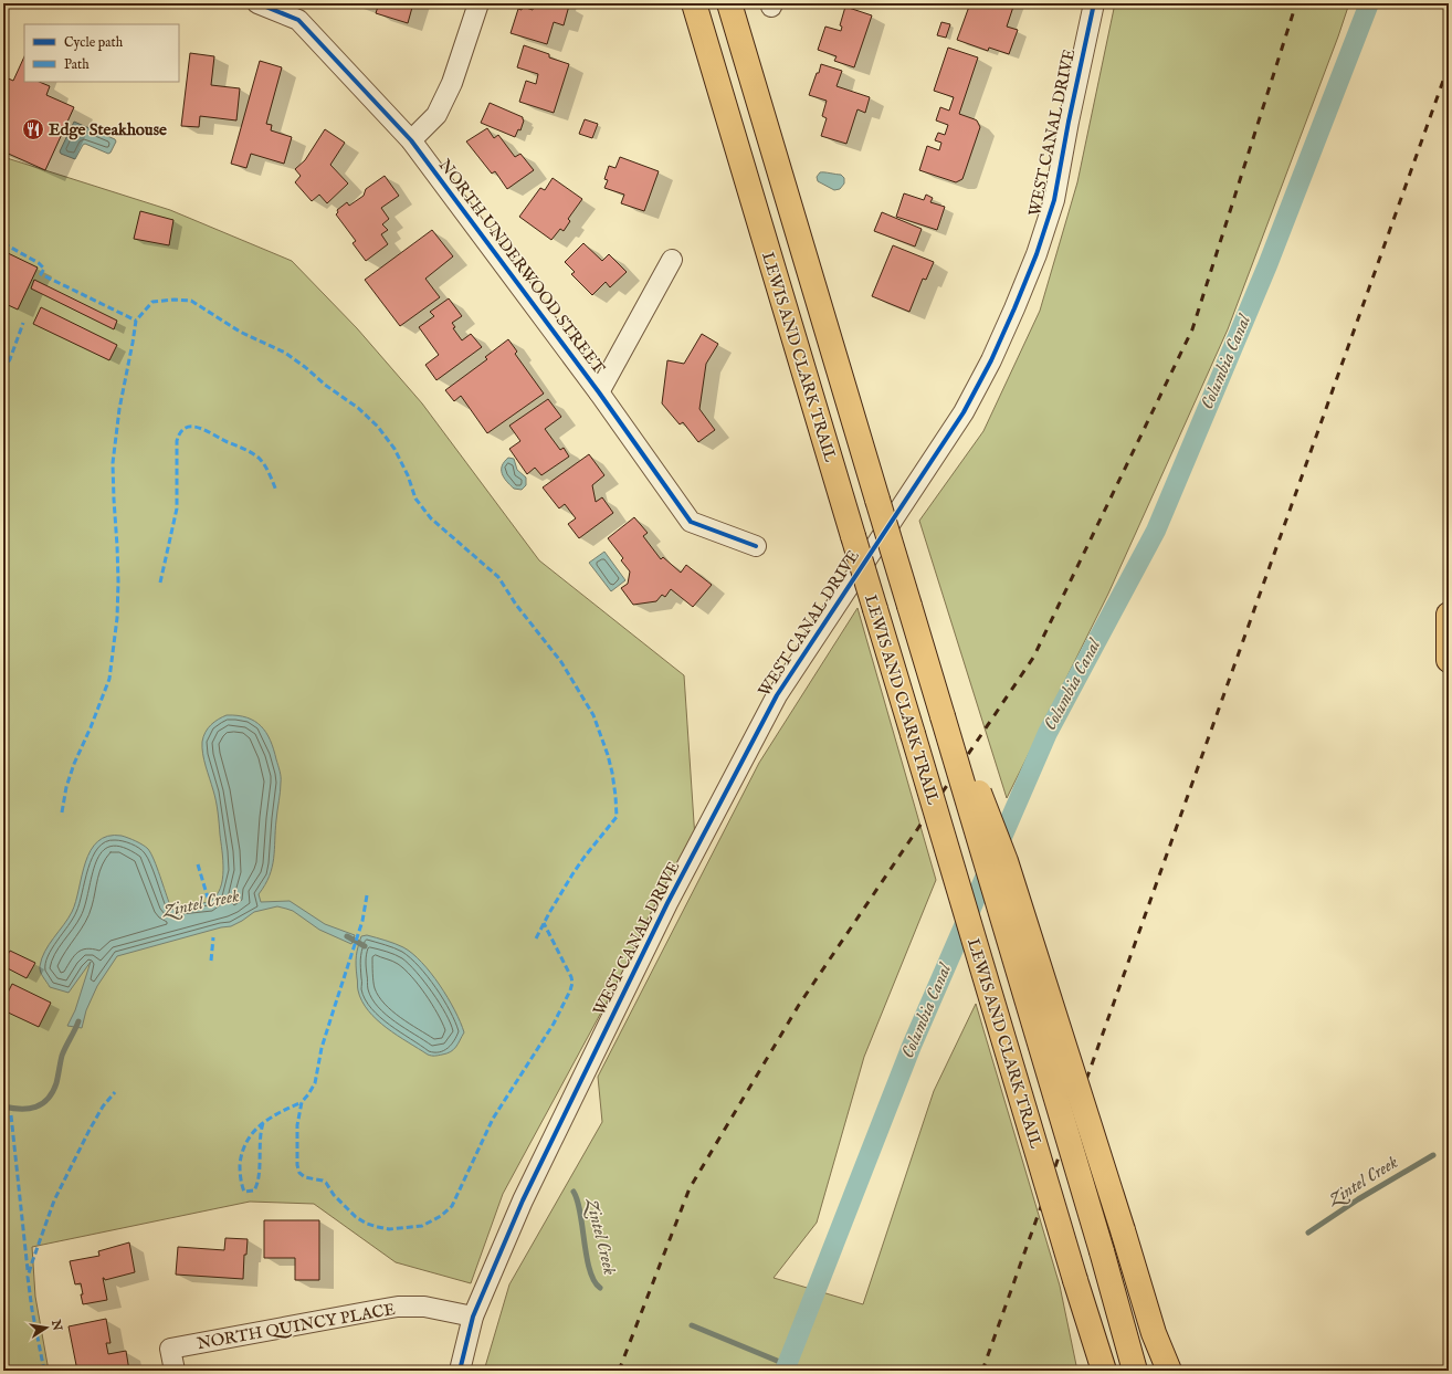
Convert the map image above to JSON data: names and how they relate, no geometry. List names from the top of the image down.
{
  "streets": {
    "highway": ["LEWIS AND CLARK TRAIL"],
    "street": ["WEST CANAL DRIVE", "NORTH UNDERWOOD STREET", "NORTH QUINCY PLACE"]
  },
  "crossings": [
    ["WEST CANAL DRIVE", "NORTH QUINCY PLACE"]
  ],
  "water": ["Columbia Canal", "Zintel Creek"],
  "places": {
    "restaurant": ["Edge Steakhouse"]
  },
  "legend": ["Cycle path", "Path"],
  "north": "right"
}
